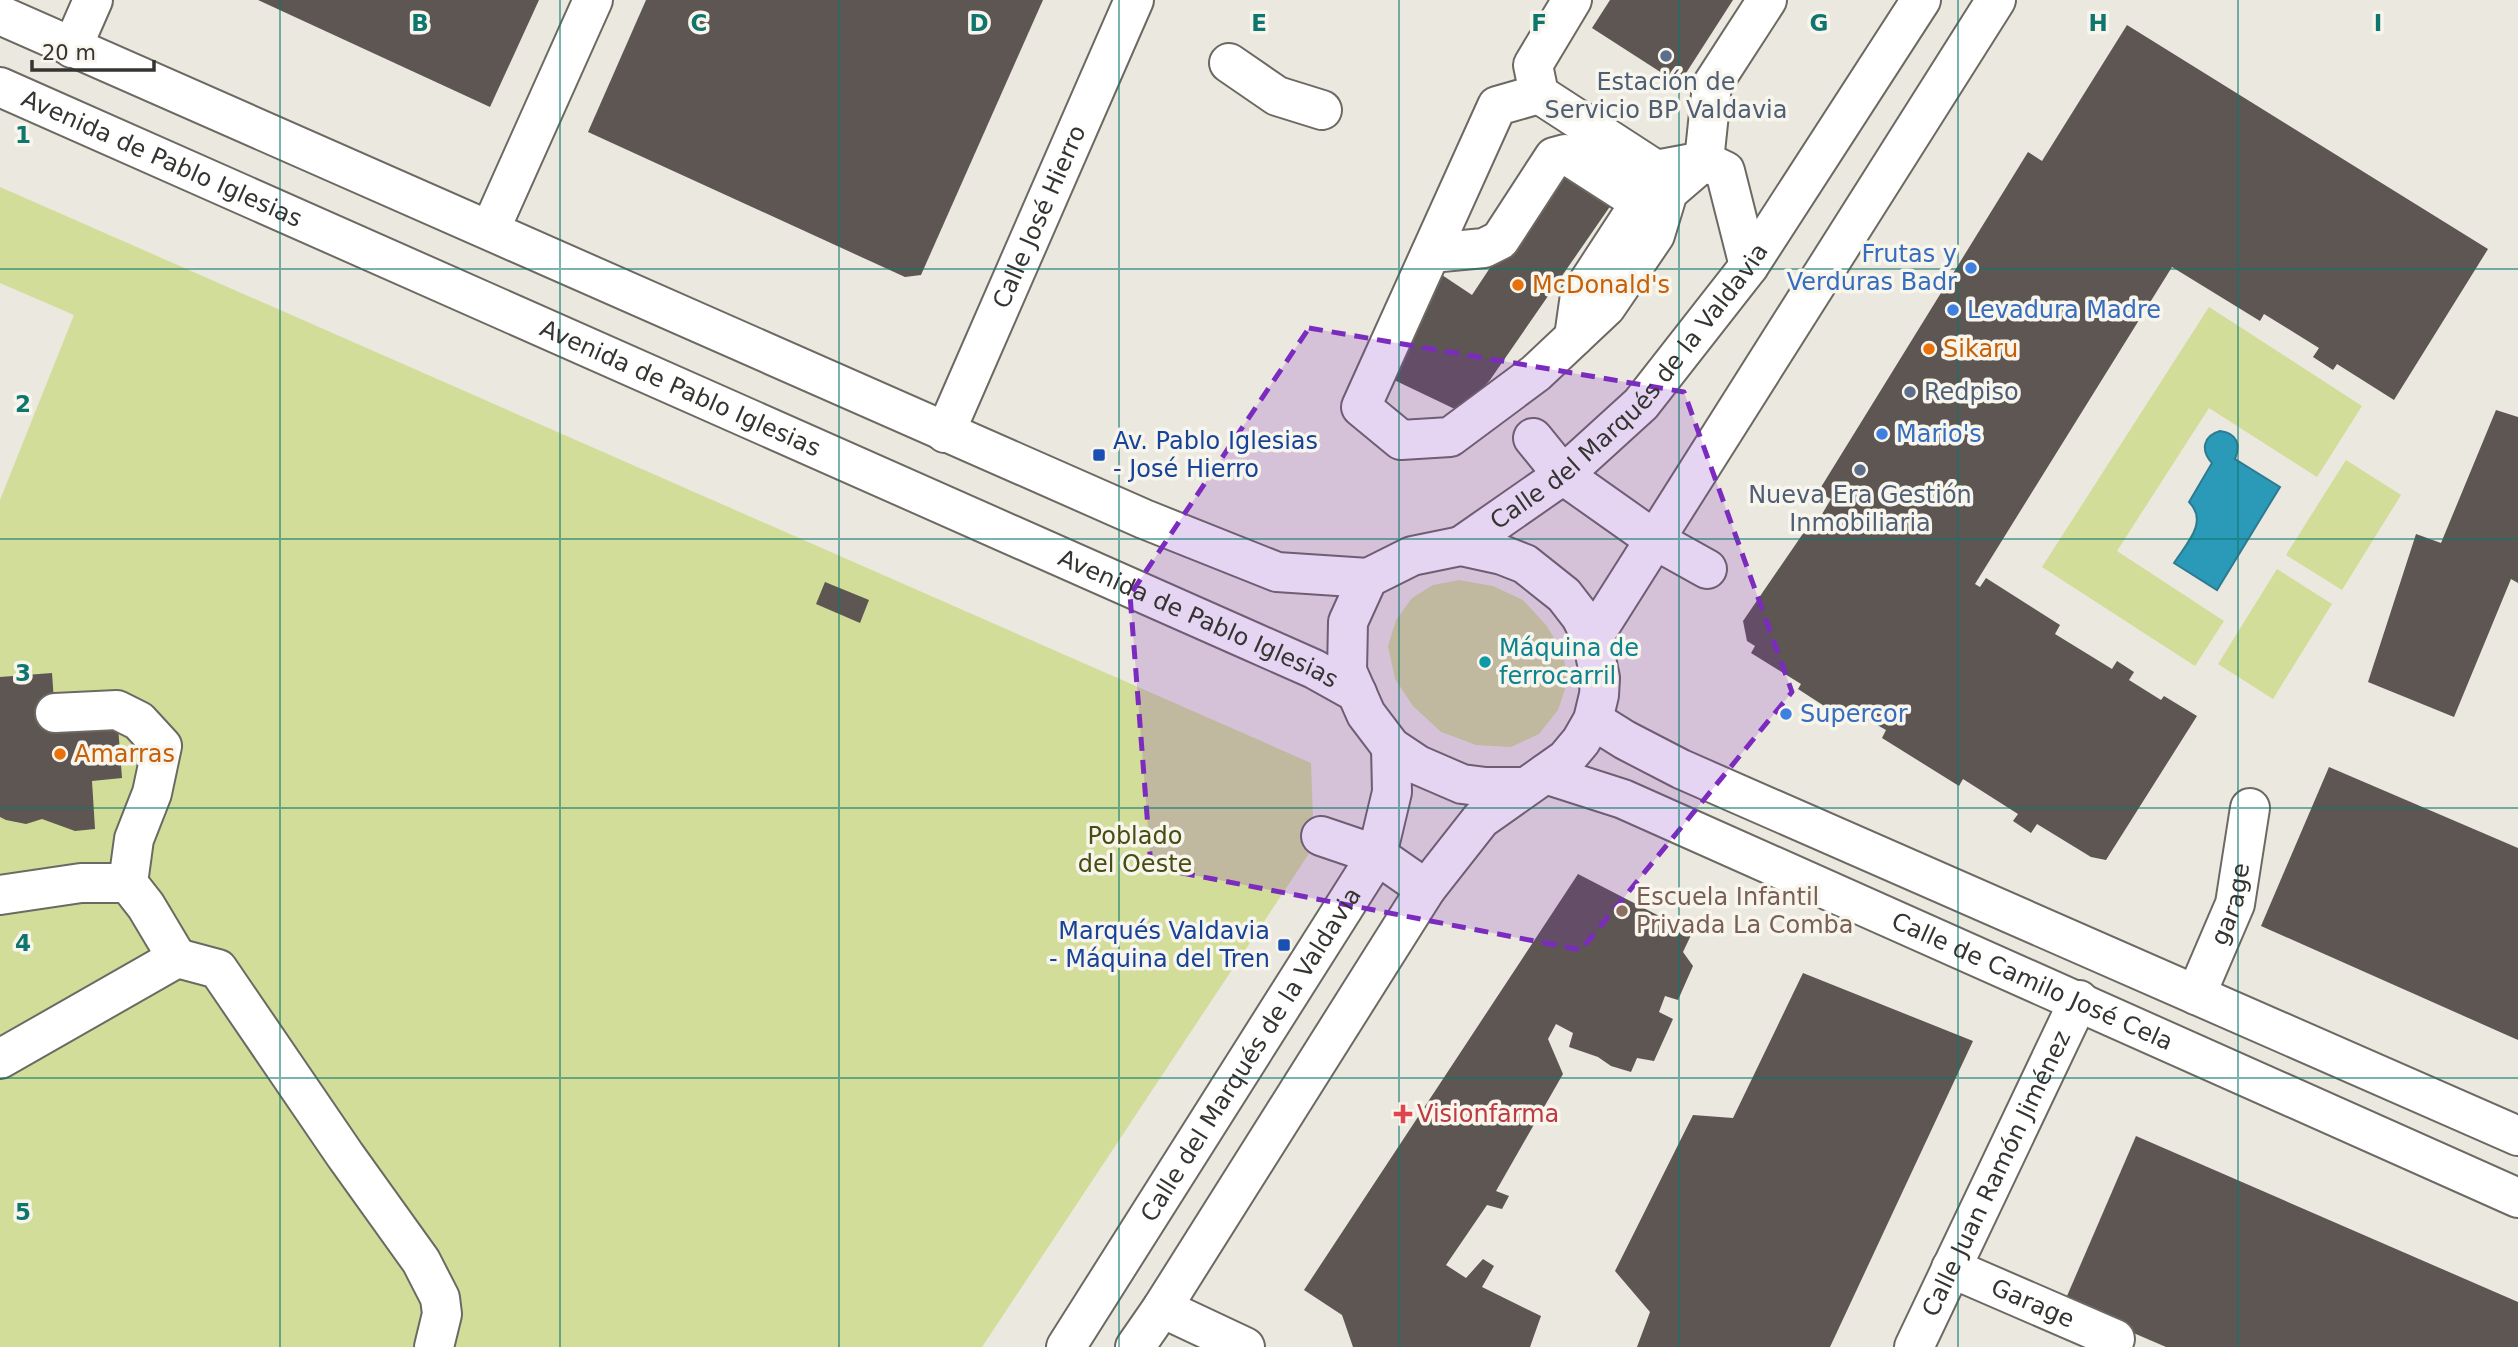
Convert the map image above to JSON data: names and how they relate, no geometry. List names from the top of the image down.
{
  "streets": {
    "street": [
      "Avenida de Pablo Iglesias",
      "Calle José Hierro",
      "Calle del Marqués de la Valdavia",
      "garage",
      "Calle de Camilo José Cela",
      "Calle Juan Ramón Jiménez",
      "Garage"
    ]
  },
  "crossings": [
    ["Avenida de Pablo Iglesias", "Calle del Marqués de la Valdavia"],
    ["Avenida de Pablo Iglesias", "Calle de Camilo José Cela"],
    ["Calle del Marqués de la Valdavia", "Calle de Camilo José Cela"],
    ["Calle de Camilo José Cela", "Calle Juan Ramón Jiménez"],
    ["Calle Juan Ramón Jiménez", "Garage"]
  ],
  "parks": ["Poblado del Oeste"],
  "places": {
    "other": [
      "Estación de Servicio BP Valdavia",
      "Frutas y Verduras Badr",
      "McDonald's",
      "Levadura Madre",
      "Sikaru",
      "Redpiso",
      "Mario's",
      "Nueva Era Gestión Inmobiliaria",
      "Máquina de ferrocarril",
      "Supercor",
      "Amarras",
      "Escuela Infantil Privada La Comba"
    ],
    "transit": ["Av. Pablo Iglesias - José Hierro", "Marqués Valdavia - Máquina del Tren"],
    "health": ["Visionfarma"]
  },
  "scale_bar": "20 m",
  "grid": {
    "columns": [
      "B",
      "C",
      "D",
      "E",
      "F",
      "G",
      "H",
      "I"
    ],
    "rows": [
      "1",
      "2",
      "3",
      "4",
      "5"
    ]
  }
}
